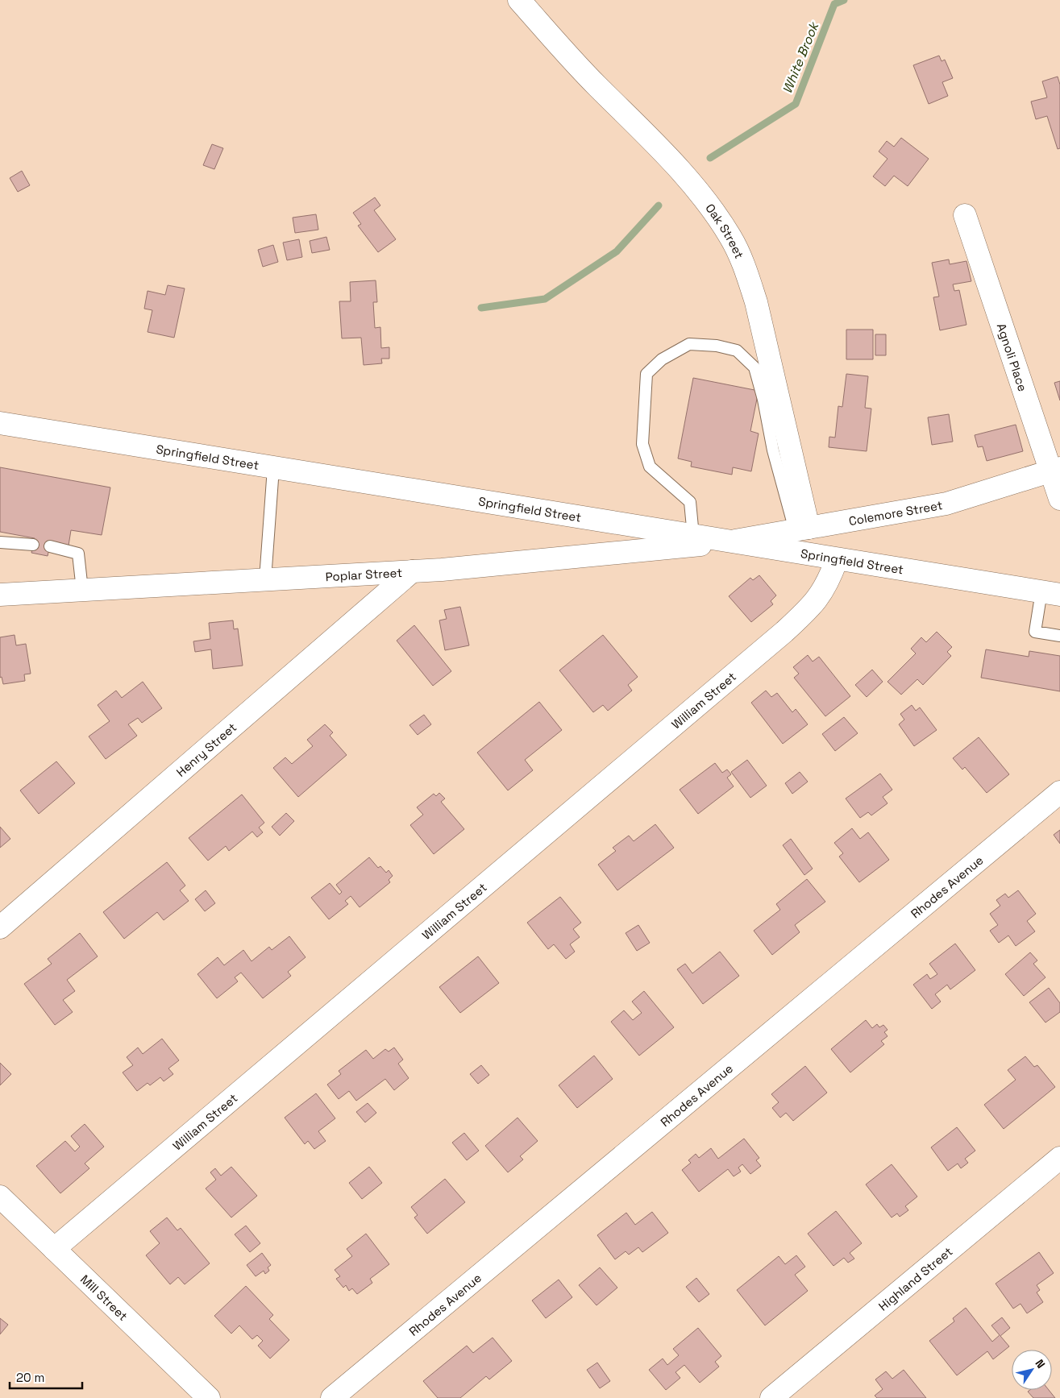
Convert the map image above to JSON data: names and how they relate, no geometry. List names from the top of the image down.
{
  "streets": {
    "street": [
      "Oak Street",
      "Agnoli Place",
      "Springfield Street",
      "Colemore Street",
      "Poplar Street",
      "William Street",
      "Henry Street",
      "Rhodes Avenue",
      "Highland Street",
      "Mill Street"
    ]
  },
  "crossings": [
    ["Oak Street", "Colemore Street"],
    ["Agnoli Place", "Colemore Street"],
    ["Springfield Street", "Colemore Street"],
    ["Springfield Street", "Poplar Street"],
    ["Springfield Street", "William Street"],
    ["Colemore Street", "Poplar Street"],
    ["Poplar Street", "Henry Street"],
    ["William Street", "Mill Street"]
  ],
  "water": ["White Brook"],
  "scale_bar": "20 m",
  "north": "top right"
}
